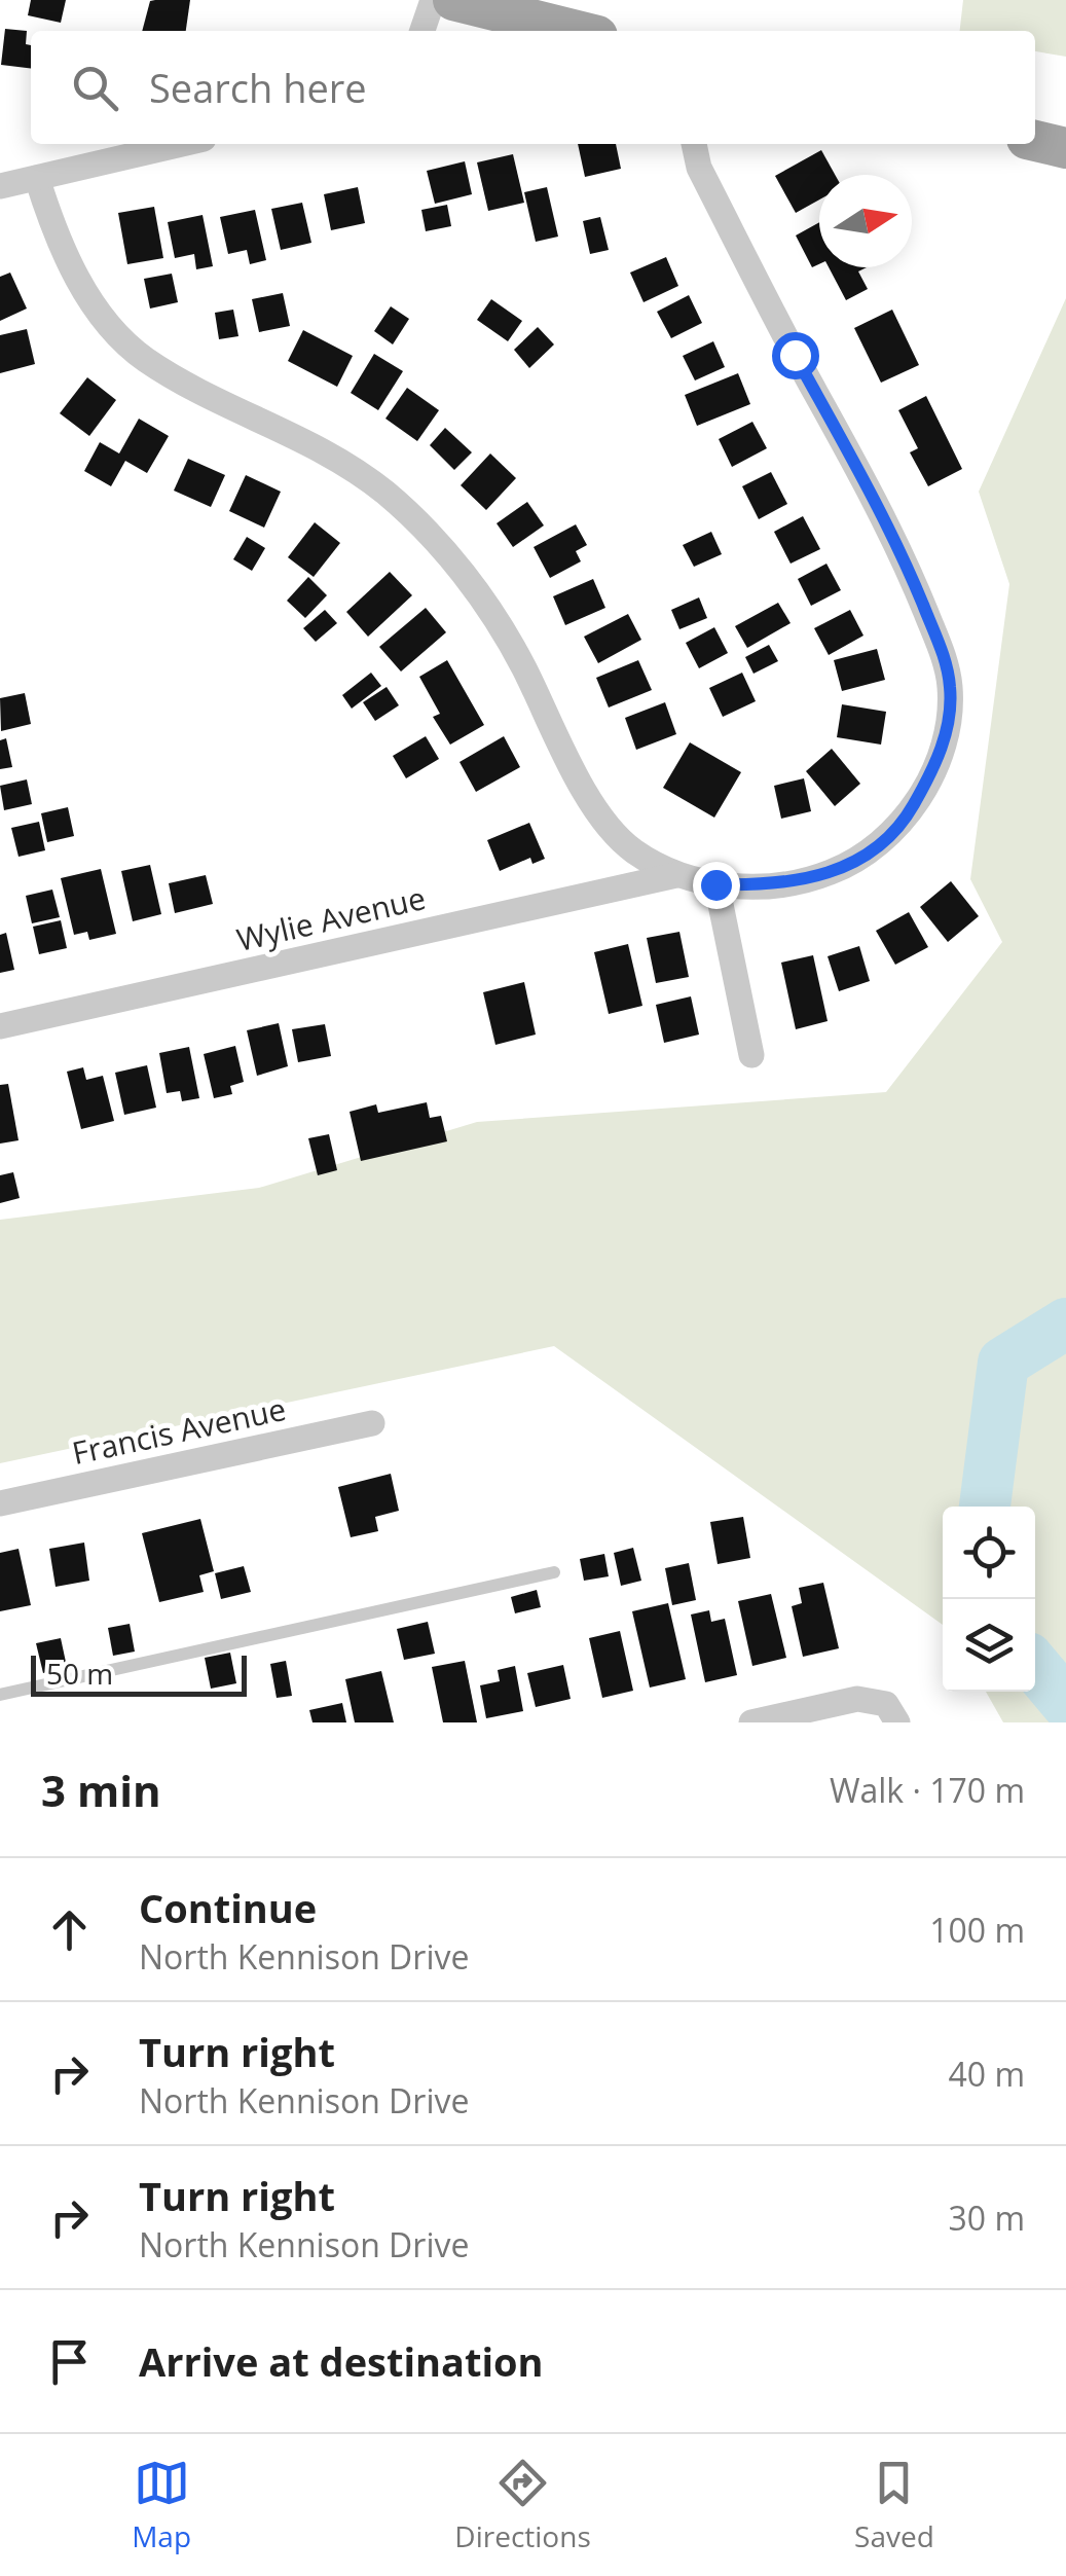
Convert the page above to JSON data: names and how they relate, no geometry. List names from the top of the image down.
{
  "streets": {
    "street": ["Wylie Avenue", "Francis Avenue"]
  },
  "scale_bar": "50 m",
  "north": "right",
  "page": {
    "search": "Search here",
    "scale": "50 m",
    "heading": ["3 min", "Walk · 170 m"],
    "list": [
      ["Continue", "North Kennison Drive", "100 m"],
      ["Turn right", "North Kennison Drive", "40 m"],
      ["Turn right", "North Kennison Drive", "30 m"],
      "Arrive at destination"
    ],
    "nav": ["Map", "Directions", "Saved"]
  }
}
